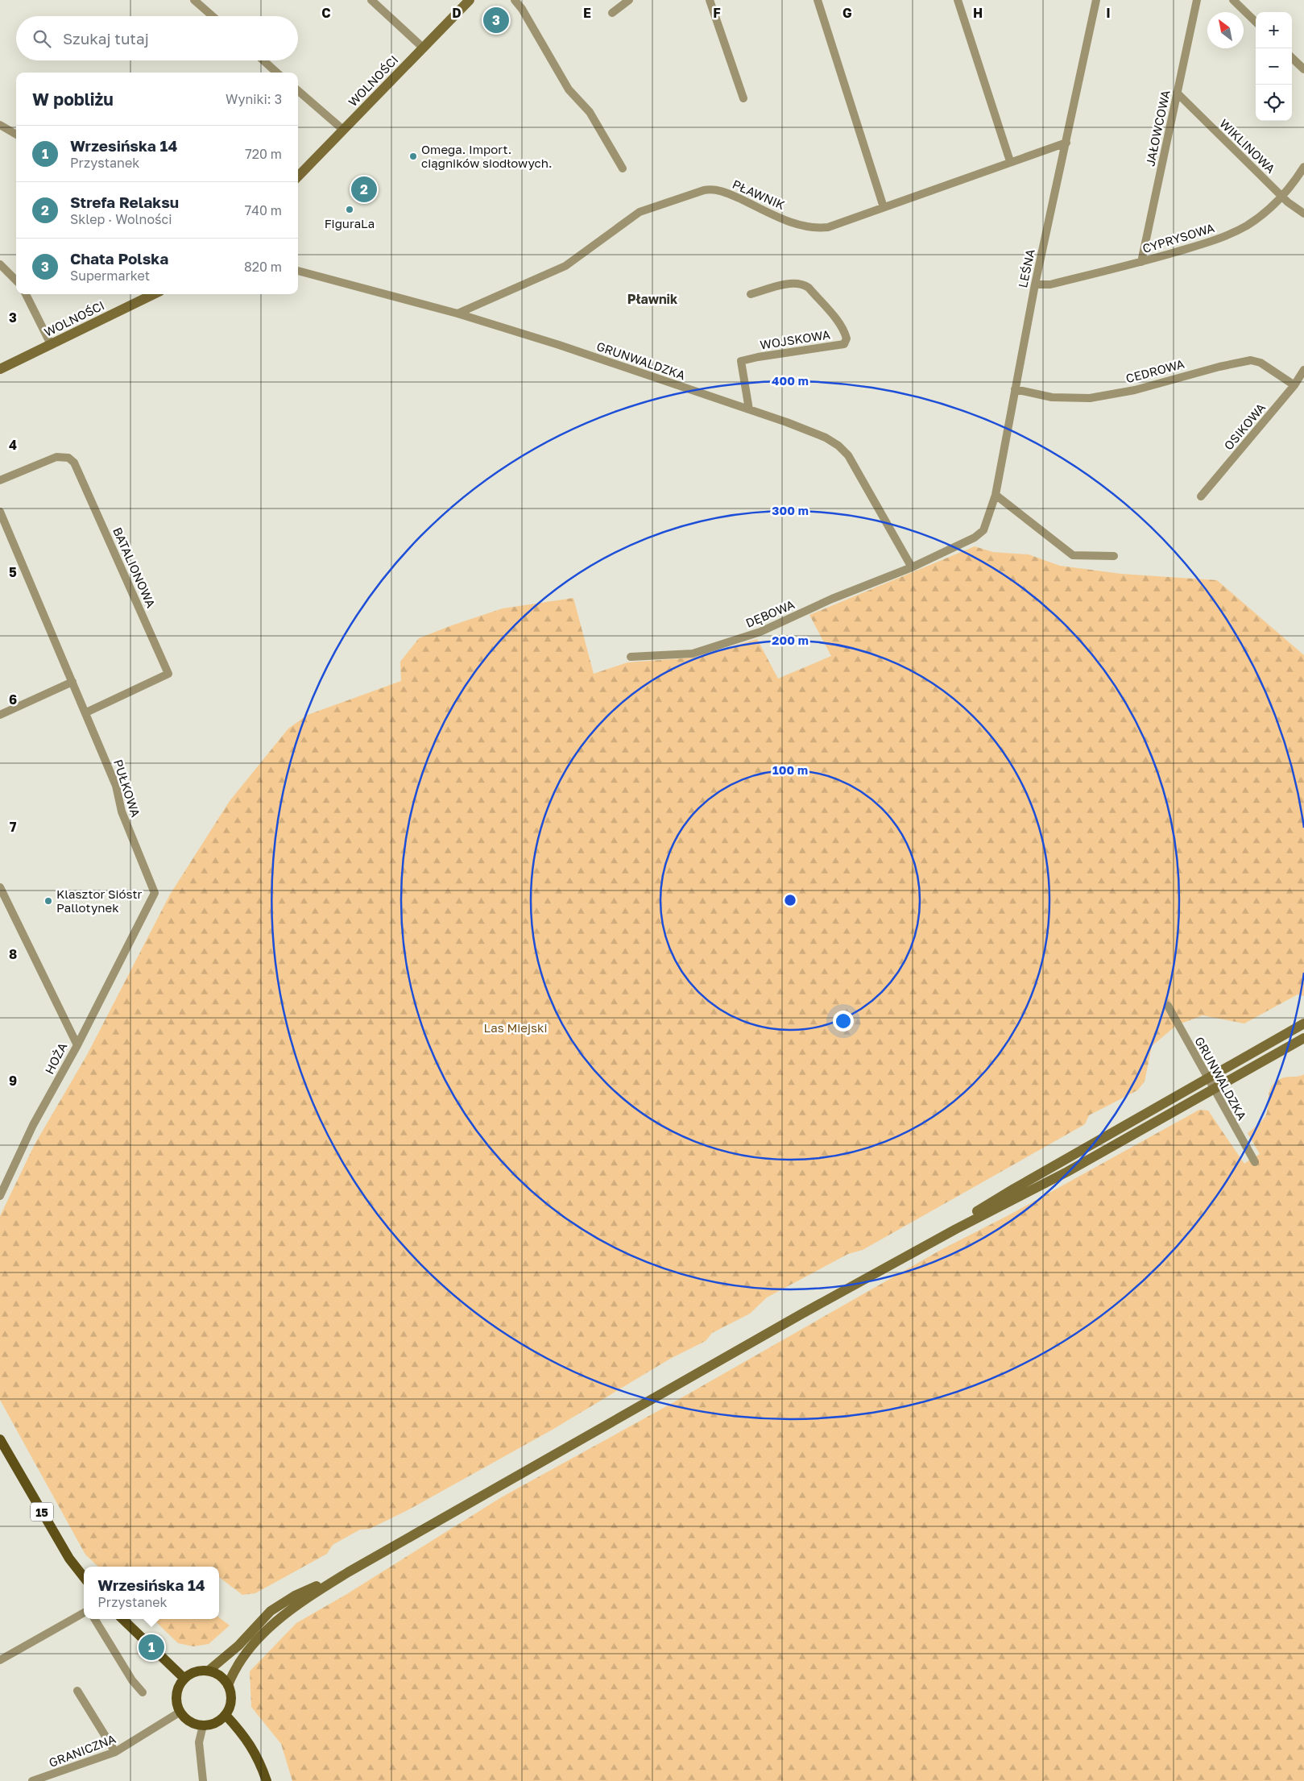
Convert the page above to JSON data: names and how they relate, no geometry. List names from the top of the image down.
{
  "streets": {
    "main road": ["WOLNOŚCI", "15"],
    "street": [
      "JAŁOWCOWA",
      "WIKLINOWA",
      "PŁAWNIK",
      "CYPRYSOWA",
      "LEŚNA",
      "WOJSKOWA",
      "GRUNWALDZKA",
      "CEDROWA",
      "OSIKOWA",
      "BATALIONOWA",
      "DĘBOWA",
      "PUŁKOWA",
      "HOŻA",
      "GRANICZNA"
    ]
  },
  "crossings": [
    ["JAŁOWCOWA", "WIKLINOWA"],
    ["JAŁOWCOWA", "CYPRYSOWA"],
    ["WIKLINOWA", "CYPRYSOWA"],
    ["PŁAWNIK", "LEŚNA"],
    ["PŁAWNIK", "GRUNWALDZKA"],
    ["CYPRYSOWA", "LEŚNA"],
    ["LEŚNA", "CEDROWA"],
    ["LEŚNA", "DĘBOWA"],
    ["WOJSKOWA", "GRUNWALDZKA"],
    ["GRUNWALDZKA", "DĘBOWA"],
    ["CEDROWA", "OSIKOWA"],
    ["BATALIONOWA", "PUŁKOWA"],
    ["PUŁKOWA", "HOŻA"]
  ],
  "districts": ["Pławnik"],
  "parks": ["Las Miejski"],
  "places": ["Omega. Import. ciągników siodłowych.", "FiguraLa", "Klasztor Sióstr Pallotynek"],
  "north": "top left",
  "page": {
    "pins": ["3", "2", "1"],
    "map_buttons": ["+", "−"],
    "search": "Szukaj tutaj",
    "heading": ["W pobliżu", "Wyniki: 3"],
    "list": [
      {
        "mark": "1",
        "name": "Wrzesińska 14",
        "note": "Przystanek",
        "value": "720 m"
      },
      {
        "mark": "2",
        "name": "Strefa Relaksu",
        "note": "Sklep · Wolności",
        "value": "740 m"
      },
      {
        "mark": "3",
        "name": "Chata Polska",
        "note": "Supermarket",
        "value": "820 m"
      }
    ],
    "popup": ["Wrzesińska 14", "Przystanek"]
  },
  "grid": {
    "columns": [
      "C",
      "D",
      "E",
      "F",
      "G",
      "H",
      "I"
    ],
    "rows": [
      "3",
      "4",
      "5",
      "6",
      "7",
      "8",
      "9"
    ]
  },
  "rings": [
    "400 m",
    "300 m",
    "200 m",
    "100 m"
  ]
}
